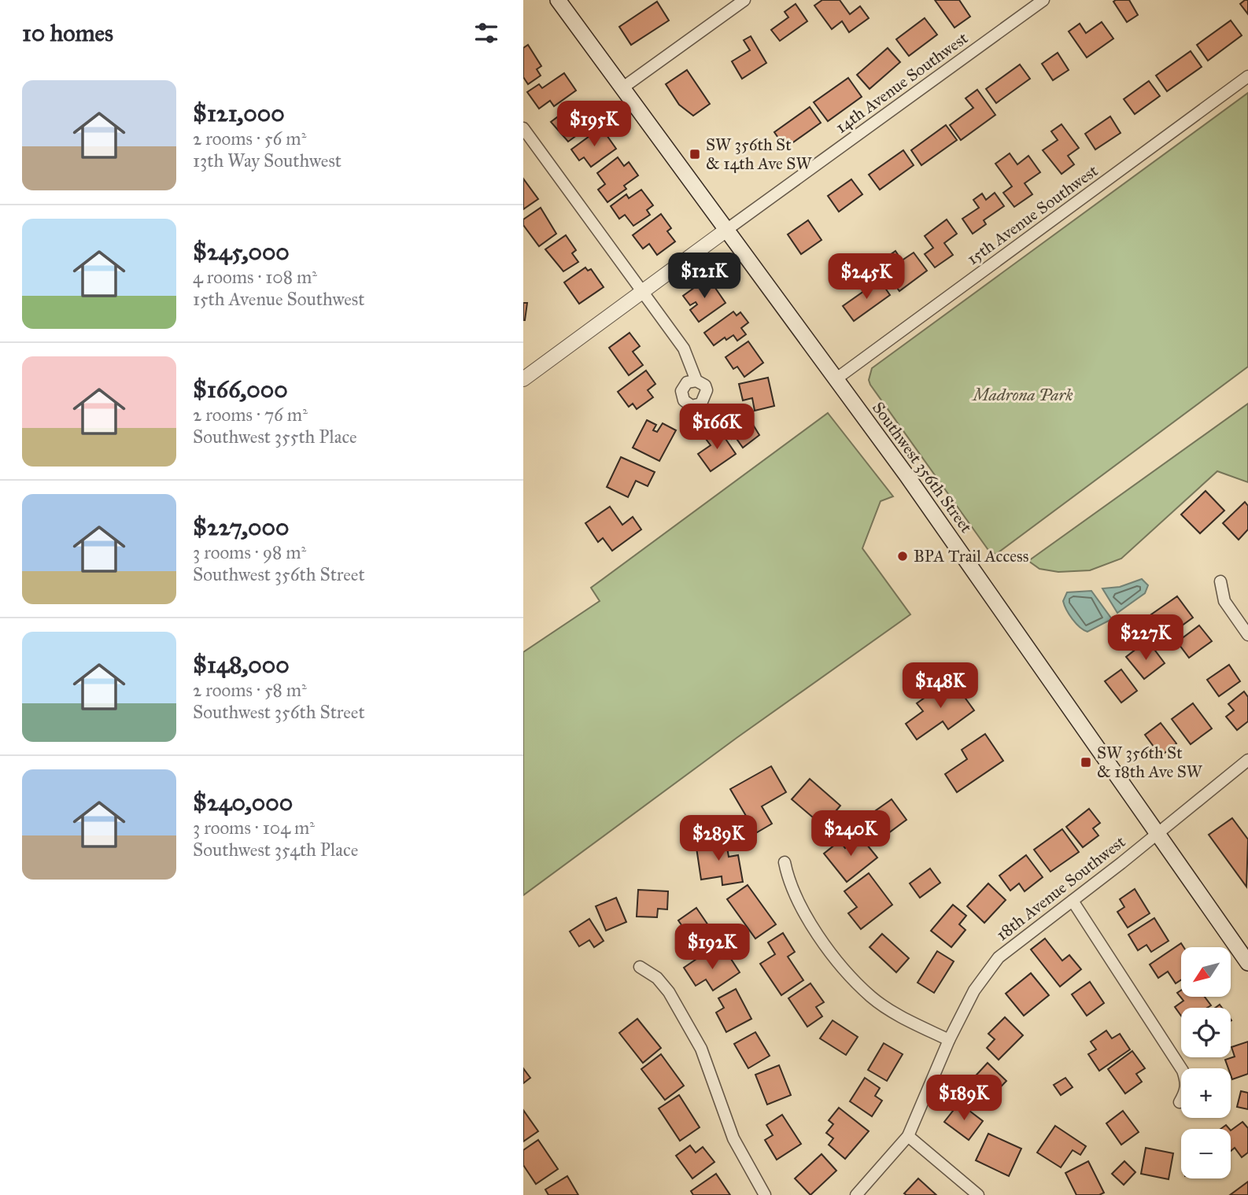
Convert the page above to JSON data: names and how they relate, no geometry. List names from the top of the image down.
{
  "streets": {
    "main road": ["Southwest 356th Street"],
    "street": ["14th Avenue Southwest", "15th Avenue Southwest", "18th Avenue Southwest"]
  },
  "crossings": [
    ["14th Avenue Southwest", "Southwest 356th Street"],
    ["15th Avenue Southwest", "Southwest 356th Street"],
    ["Southwest 356th Street", "18th Avenue Southwest"]
  ],
  "parks": ["Madrona Park"],
  "places": {
    "transit": ["SW 356th St & 14th Ave SW", "SW 356th St & 18th Ave SW"],
    "other": ["BPA Trail Access"]
  },
  "north": "bottom left",
  "page": {
    "heading": "10 homes",
    "list": [
      {
        "name": "$121,000",
        "note": "2 rooms · 56 m² · 13th Way Southwest"
      },
      {
        "name": "$245,000",
        "note": "4 rooms · 108 m² · 15th Avenue Southwest"
      },
      {
        "name": "$166,000",
        "note": "2 rooms · 76 m² · Southwest 355th Place"
      },
      {
        "name": "$227,000",
        "note": "3 rooms · 98 m² · Southwest 356th Street"
      },
      {
        "name": "$148,000",
        "note": "2 rooms · 58 m² · Southwest 356th Street"
      },
      {
        "name": "$240,000",
        "note": "3 rooms · 104 m² · Southwest 354th Place"
      }
    ],
    "price": [
      "$195K",
      "$121K",
      "$245K",
      "$166K",
      "$227K",
      "$148K",
      "$240K",
      "$289K",
      "$192K",
      "$189K"
    ],
    "map_buttons": ["+", "−"]
  }
}
